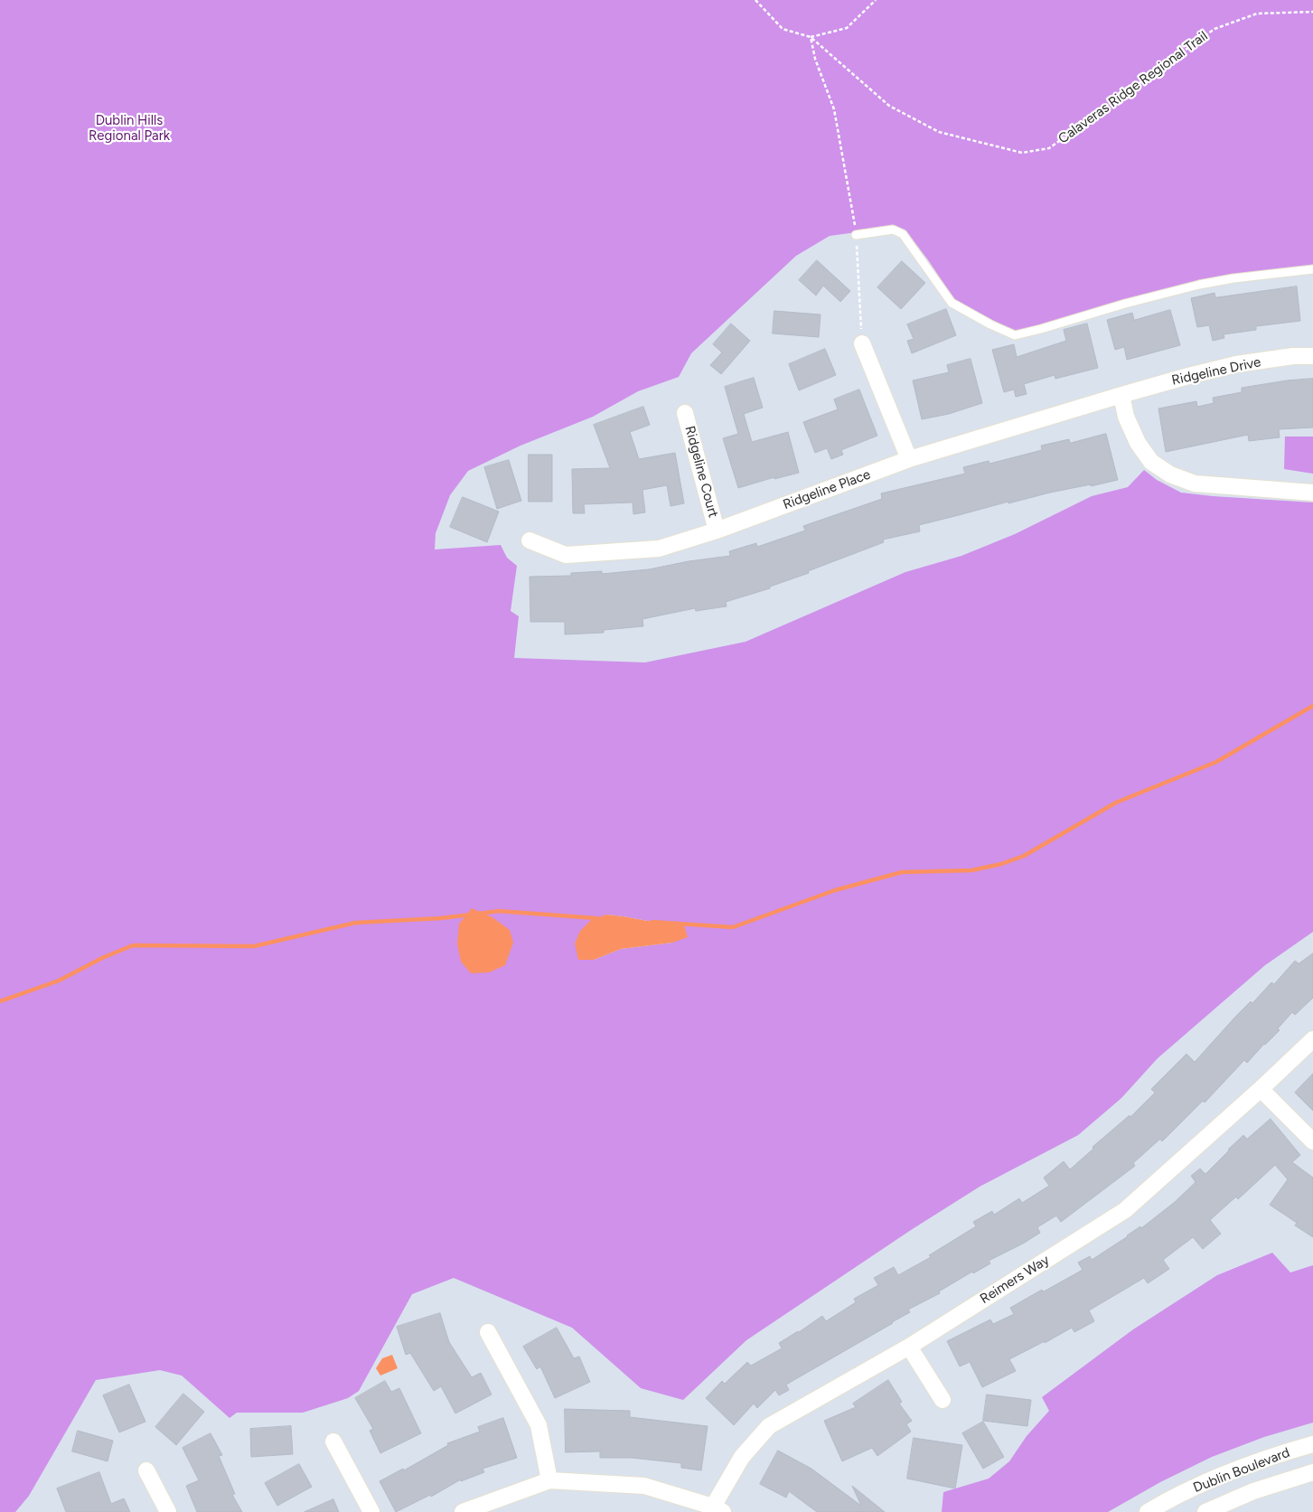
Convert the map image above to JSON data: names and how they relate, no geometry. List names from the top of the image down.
{
  "streets": {
    "street": [
      "Ridgeline Drive",
      "Ridgeline Court",
      "Ridgeline Place",
      "Reimers Way",
      "Dublin Boulevard"
    ],
    "path": ["Calaveras Ridge Regional Trail"]
  },
  "crossings": [
    ["Ridgeline Drive", "Ridgeline Place"],
    ["Ridgeline Court", "Ridgeline Place"]
  ],
  "parks": ["Dublin Hills Regional Park"]
}
